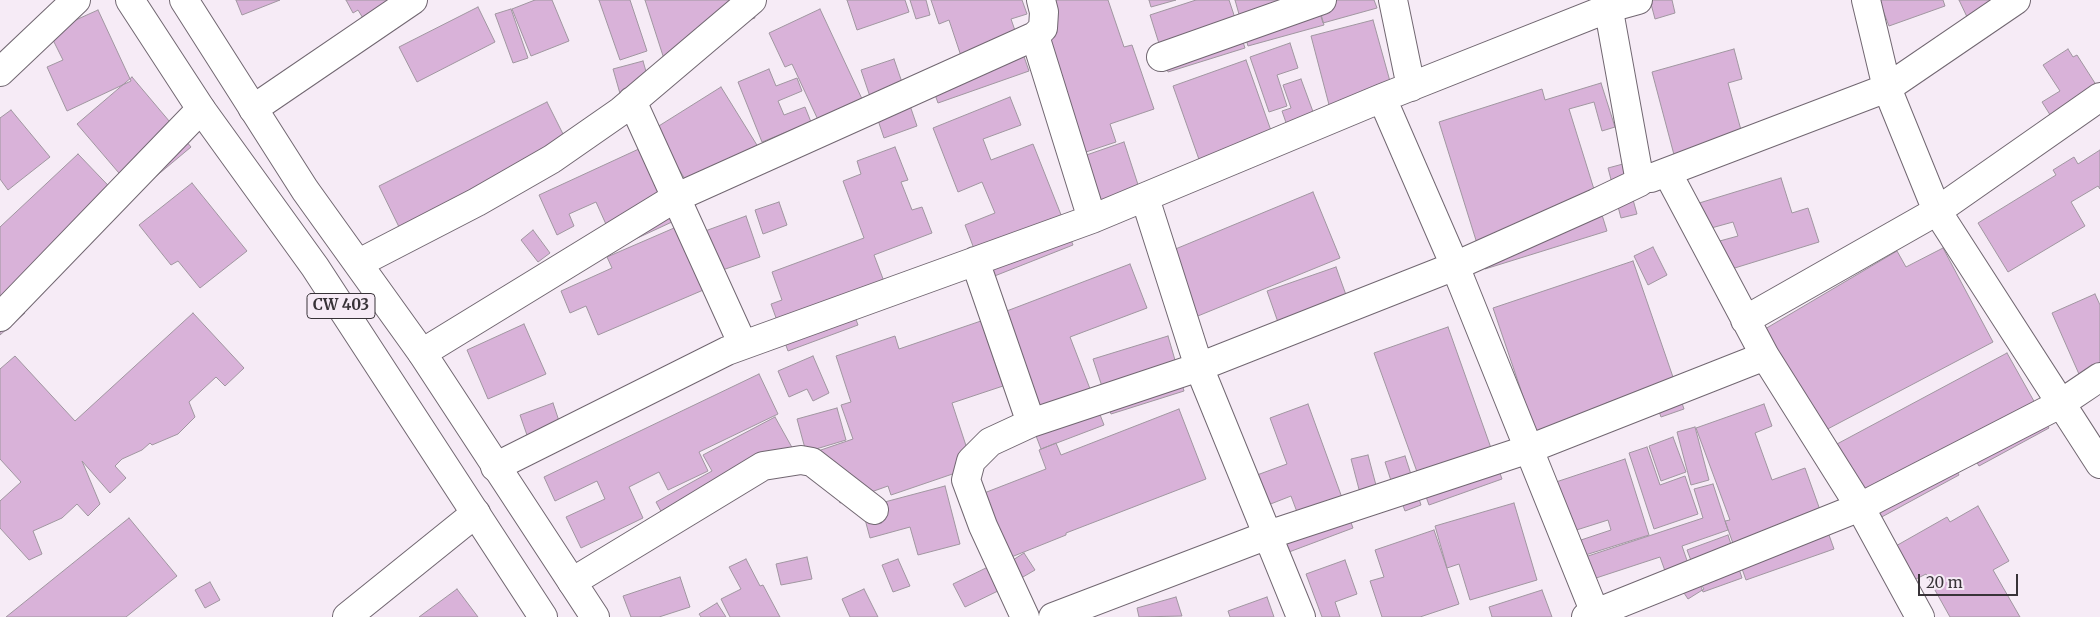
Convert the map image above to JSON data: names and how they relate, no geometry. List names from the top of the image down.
{
  "streets": {
    "street": ["CW 403"]
  },
  "scale_bar": "20 m"
}
